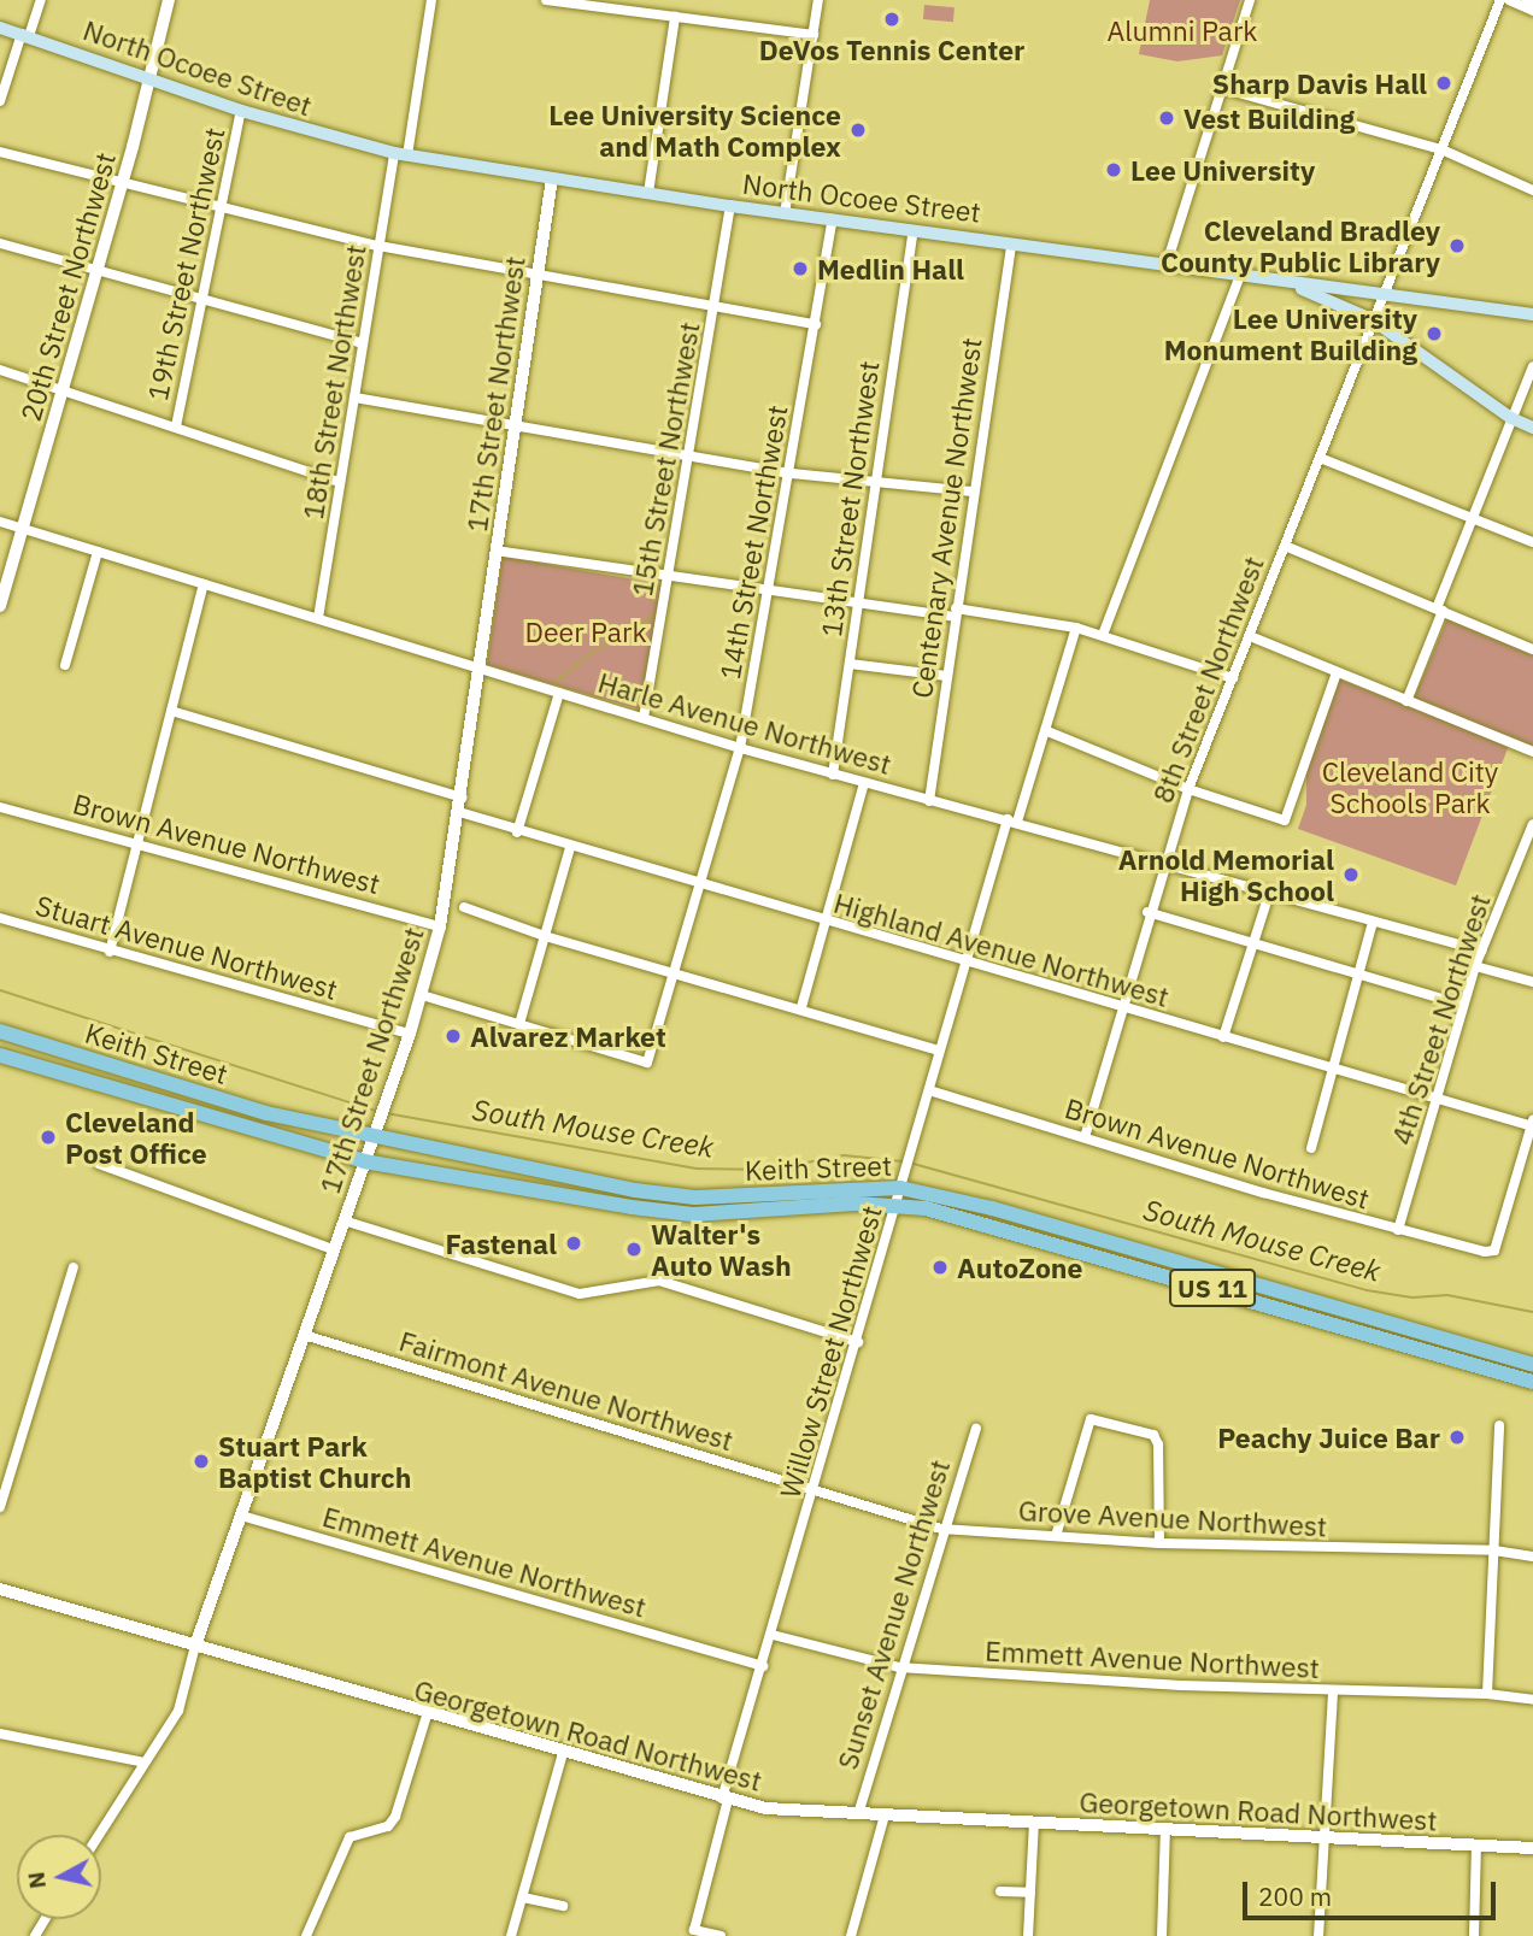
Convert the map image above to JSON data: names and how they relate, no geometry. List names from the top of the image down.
{
  "streets": {
    "main road": ["North Ocoee Street", "Keith Street", "US 11"],
    "street": [
      "19th Street Northwest",
      "20th Street Northwest",
      "18th Street Northwest",
      "17th Street Northwest",
      "15th Street Northwest",
      "13th Street Northwest",
      "Centenary Avenue Northwest",
      "14th Street Northwest",
      "8th Street Northwest",
      "Harle Avenue Northwest",
      "Brown Avenue Northwest",
      "Stuart Avenue Northwest",
      "Highland Avenue Northwest",
      "4th Street Northwest",
      "Willow Street Northwest",
      "Fairmont Avenue Northwest",
      "Grove Avenue Northwest",
      "Emmett Avenue Northwest",
      "Sunset Avenue Northwest",
      "Georgetown Road Northwest"
    ]
  },
  "crossings": [
    ["North Ocoee Street", "19th Street Northwest"],
    ["North Ocoee Street", "20th Street Northwest"],
    ["North Ocoee Street", "18th Street Northwest"],
    ["North Ocoee Street", "17th Street Northwest"],
    ["North Ocoee Street", "15th Street Northwest"],
    ["North Ocoee Street", "13th Street Northwest"],
    ["North Ocoee Street", "Centenary Avenue Northwest"],
    ["North Ocoee Street", "14th Street Northwest"],
    ["North Ocoee Street", "8th Street Northwest"],
    ["20th Street Northwest", "Harle Avenue Northwest"],
    ["18th Street Northwest", "Harle Avenue Northwest"],
    ["17th Street Northwest", "Harle Avenue Northwest"],
    ["17th Street Northwest", "Brown Avenue Northwest"],
    ["17th Street Northwest", "Stuart Avenue Northwest"],
    ["17th Street Northwest", "Highland Avenue Northwest"],
    ["17th Street Northwest", "Keith Street"],
    ["17th Street Northwest", "Fairmont Avenue Northwest"],
    ["17th Street Northwest", "Emmett Avenue Northwest"],
    ["17th Street Northwest", "Georgetown Road Northwest"],
    ["15th Street Northwest", "Harle Avenue Northwest"],
    ["13th Street Northwest", "Harle Avenue Northwest"],
    ["Centenary Avenue Northwest", "Harle Avenue Northwest"],
    ["14th Street Northwest", "Harle Avenue Northwest"],
    ["14th Street Northwest", "Highland Avenue Northwest"],
    ["8th Street Northwest", "Harle Avenue Northwest"],
    ["8th Street Northwest", "Brown Avenue Northwest"],
    ["8th Street Northwest", "Highland Avenue Northwest"],
    ["Harle Avenue Northwest", "4th Street Northwest"],
    ["Harle Avenue Northwest", "Willow Street Northwest"],
    ["Brown Avenue Northwest", "Highland Avenue Northwest"],
    ["Brown Avenue Northwest", "4th Street Northwest"],
    ["Brown Avenue Northwest", "Willow Street Northwest"],
    ["Highland Avenue Northwest", "4th Street Northwest"],
    ["Highland Avenue Northwest", "Willow Street Northwest"],
    ["Keith Street", "Willow Street Northwest"],
    ["Willow Street Northwest", "Fairmont Avenue Northwest"],
    ["Willow Street Northwest", "Grove Avenue Northwest"],
    ["Willow Street Northwest", "Emmett Avenue Northwest"],
    ["Willow Street Northwest", "Georgetown Road Northwest"],
    ["Fairmont Avenue Northwest", "Grove Avenue Northwest"],
    ["Grove Avenue Northwest", "Sunset Avenue Northwest"],
    ["Emmett Avenue Northwest", "Sunset Avenue Northwest"],
    ["Sunset Avenue Northwest", "Georgetown Road Northwest"]
  ],
  "water": ["South Mouse Creek"],
  "parks": ["Alumni Park", "Deer Park", "Cleveland City Schools Park"],
  "places": [
    "DeVos Tennis Center",
    "Sharp Davis Hall",
    "Vest Building",
    "Lee University Science and Math Complex",
    "Lee University",
    "Cleveland Bradley County Public Library",
    "Medlin Hall",
    "Lee University Monument Building",
    "Arnold Memorial High School",
    "Alvarez Market",
    "Cleveland Post Office",
    "Fastenal",
    "Walter's Auto Wash",
    "AutoZone",
    "Peachy Juice Bar",
    "Stuart Park Baptist Church"
  ],
  "scale_bar": "200 m",
  "north": "left"
}
